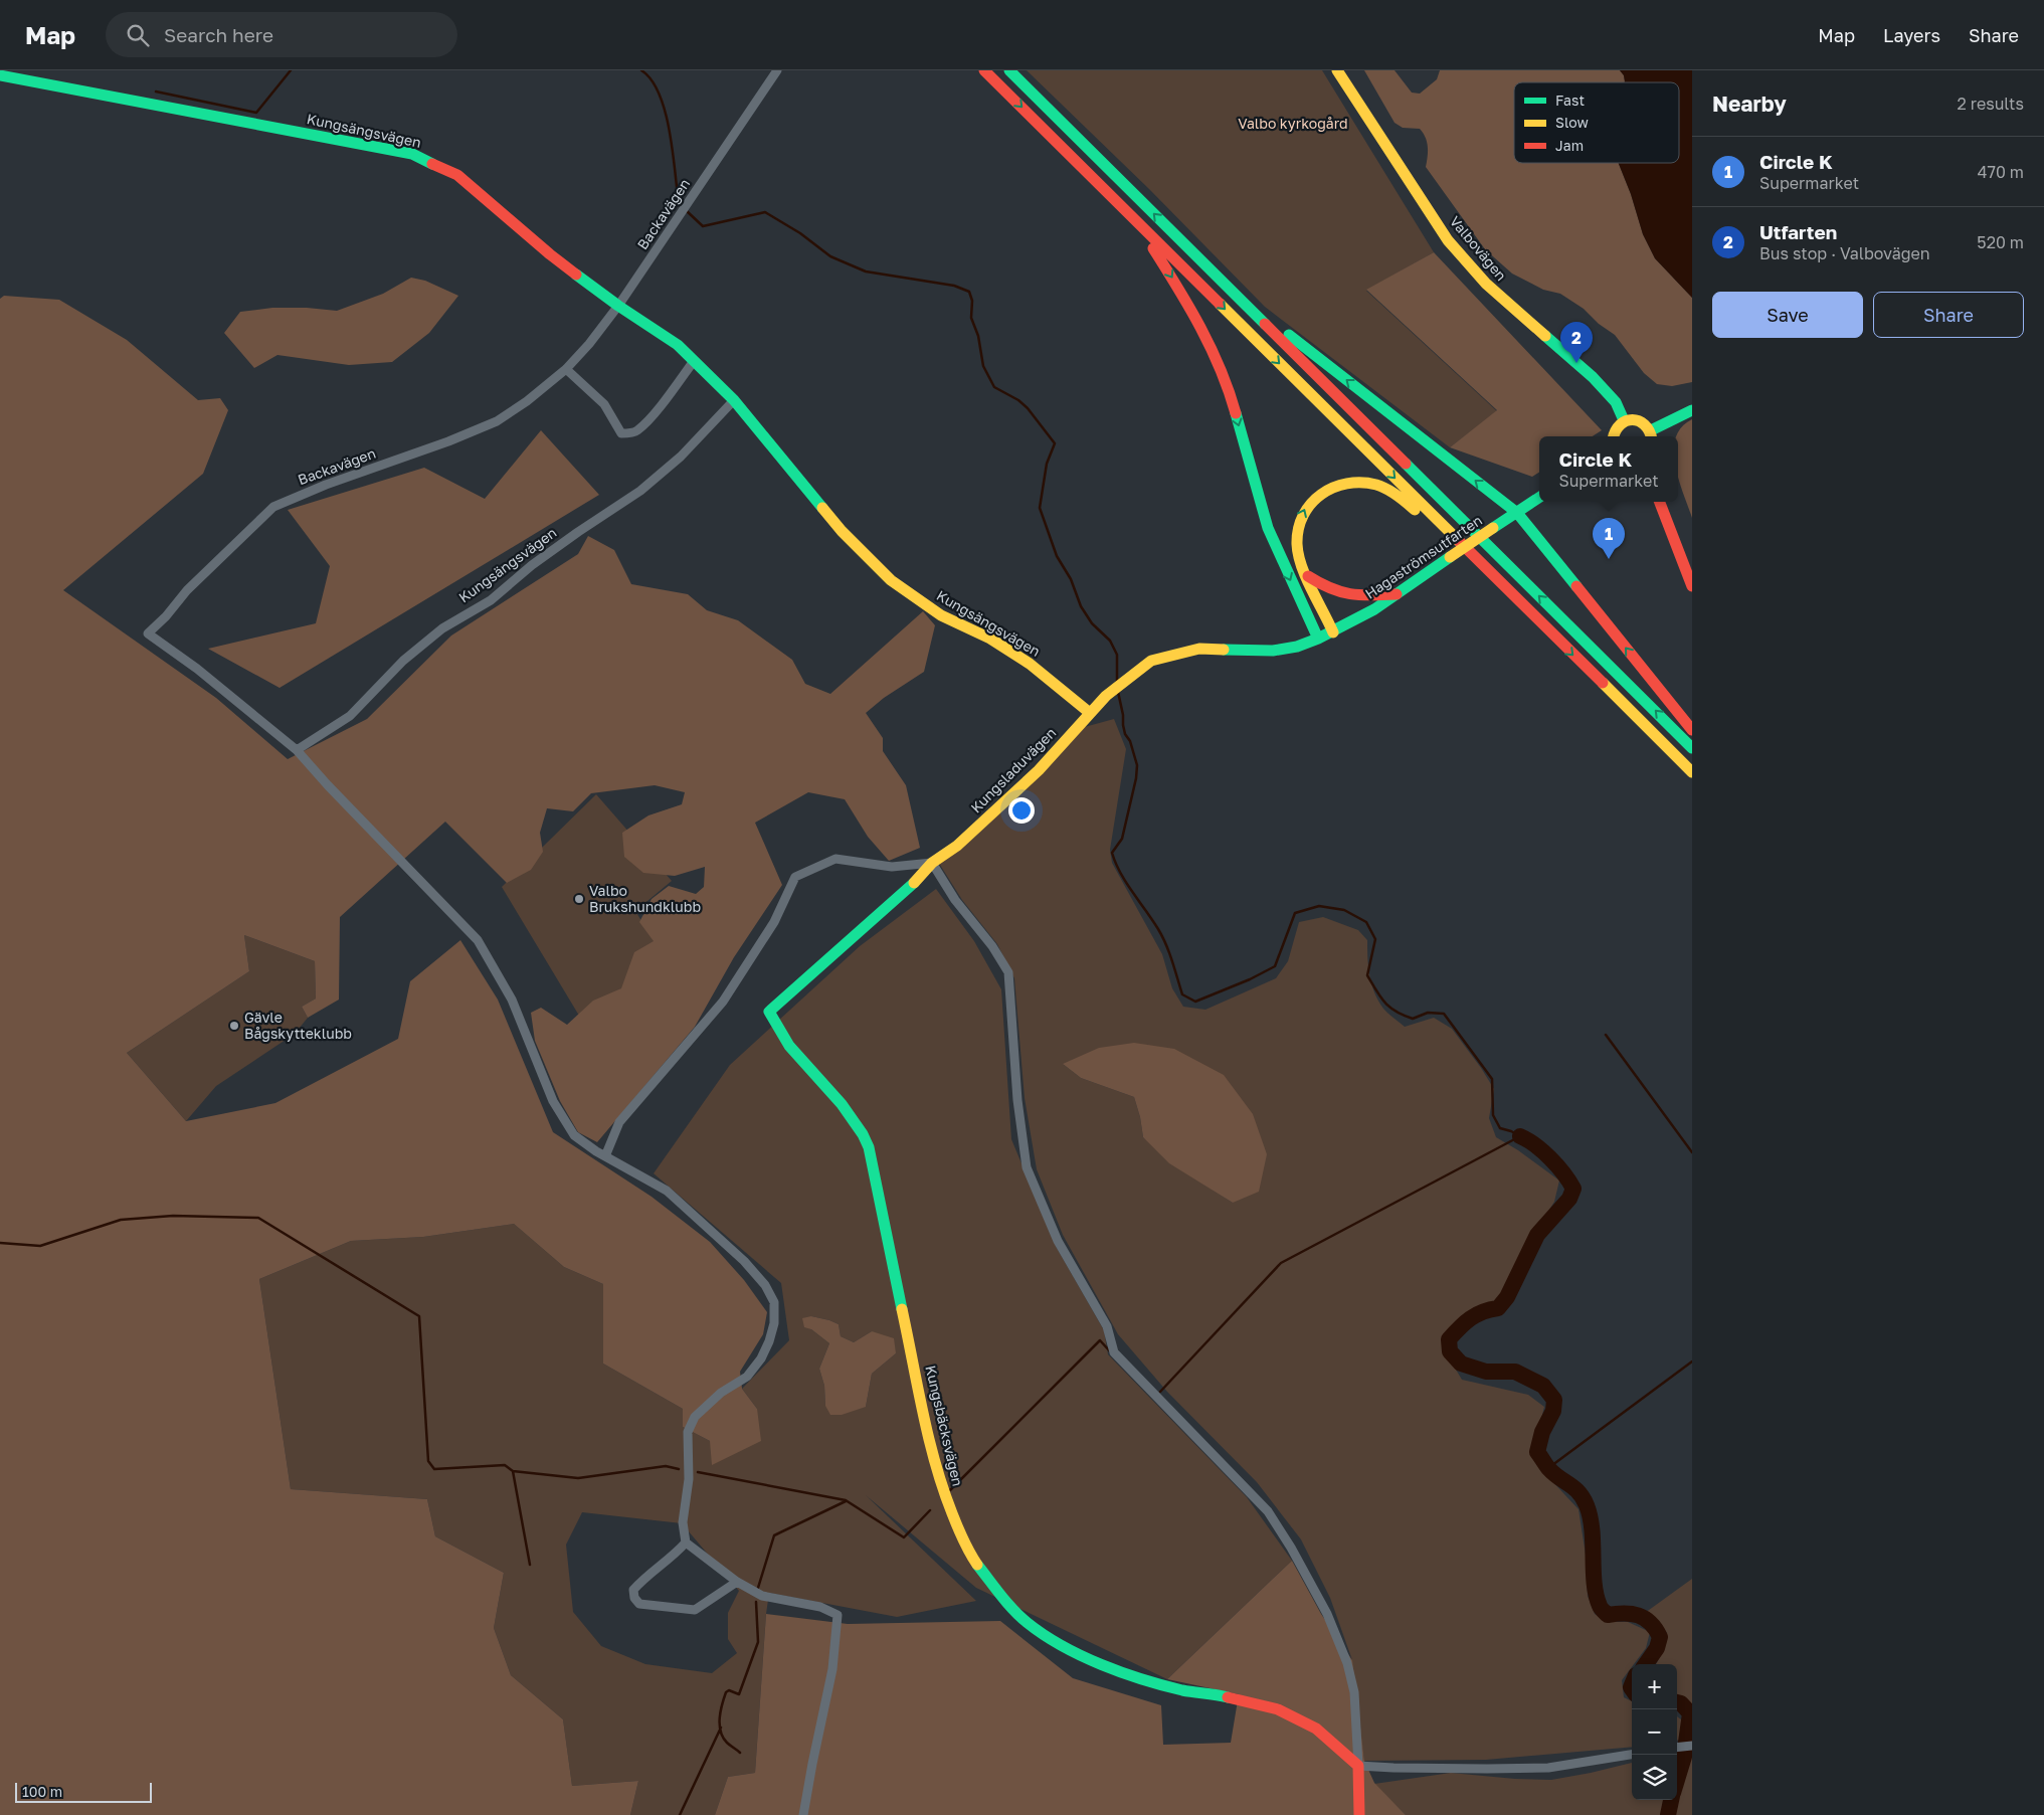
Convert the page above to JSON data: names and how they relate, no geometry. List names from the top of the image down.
{
  "streets": {
    "main road": [
      "Kungsängsvägen",
      "Valbovägen",
      "Hagaströmsutfarten",
      "Kungsladuvägen",
      "Kungsbäcksvägen"
    ],
    "street": ["Backavägen"]
  },
  "crossings": [
    ["Kungsängsvägen", "Backavägen"],
    ["Kungsängsvägen", "Kungsladuvägen"],
    ["Hagaströmsutfarten", "Kungsladuvägen"],
    ["Kungsladuvägen", "Kungsbäcksvägen"]
  ],
  "parks": ["Valbo kyrkogård"],
  "places": ["Valbo Brukshundklubb", "Gävle Bågskytteklubb"],
  "legend": ["Fast", "Slow", "Jam"],
  "scale_bar": "100 m",
  "page": {
    "header": "Map",
    "search": "Search here",
    "nav": ["Map", "Layers", "Share"],
    "heading": ["Nearby", "2 results"],
    "list": [
      {
        "mark": "1",
        "name": "Circle K",
        "note": "Supermarket",
        "value": "470 m"
      },
      {
        "mark": "2",
        "name": "Utfarten",
        "note": "Bus stop · Valbovägen",
        "value": "520 m"
      }
    ],
    "buttons": ["Save", "Share"],
    "pins": ["2", "1"],
    "popup": ["Circle K", "Supermarket"],
    "map_buttons": ["+", "−"],
    "scale": "100 m"
  }
}
